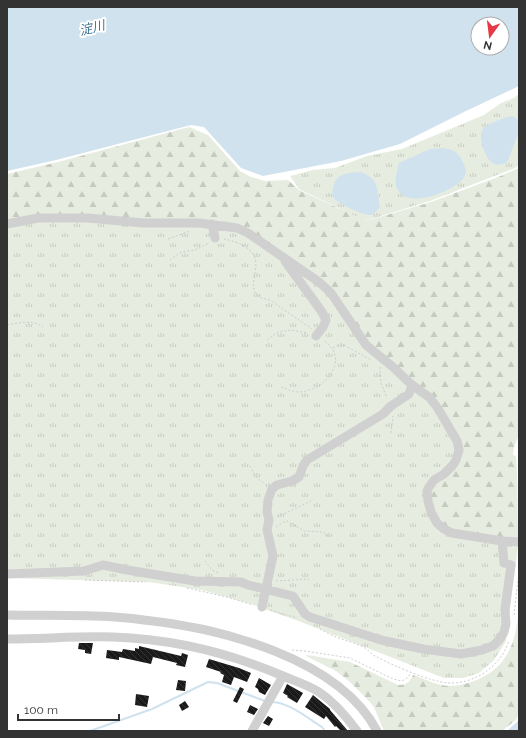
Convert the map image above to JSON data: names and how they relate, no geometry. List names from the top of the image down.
{
  "water": ["淀川"],
  "scale_bar": "100 m",
  "north": "bottom"
}
